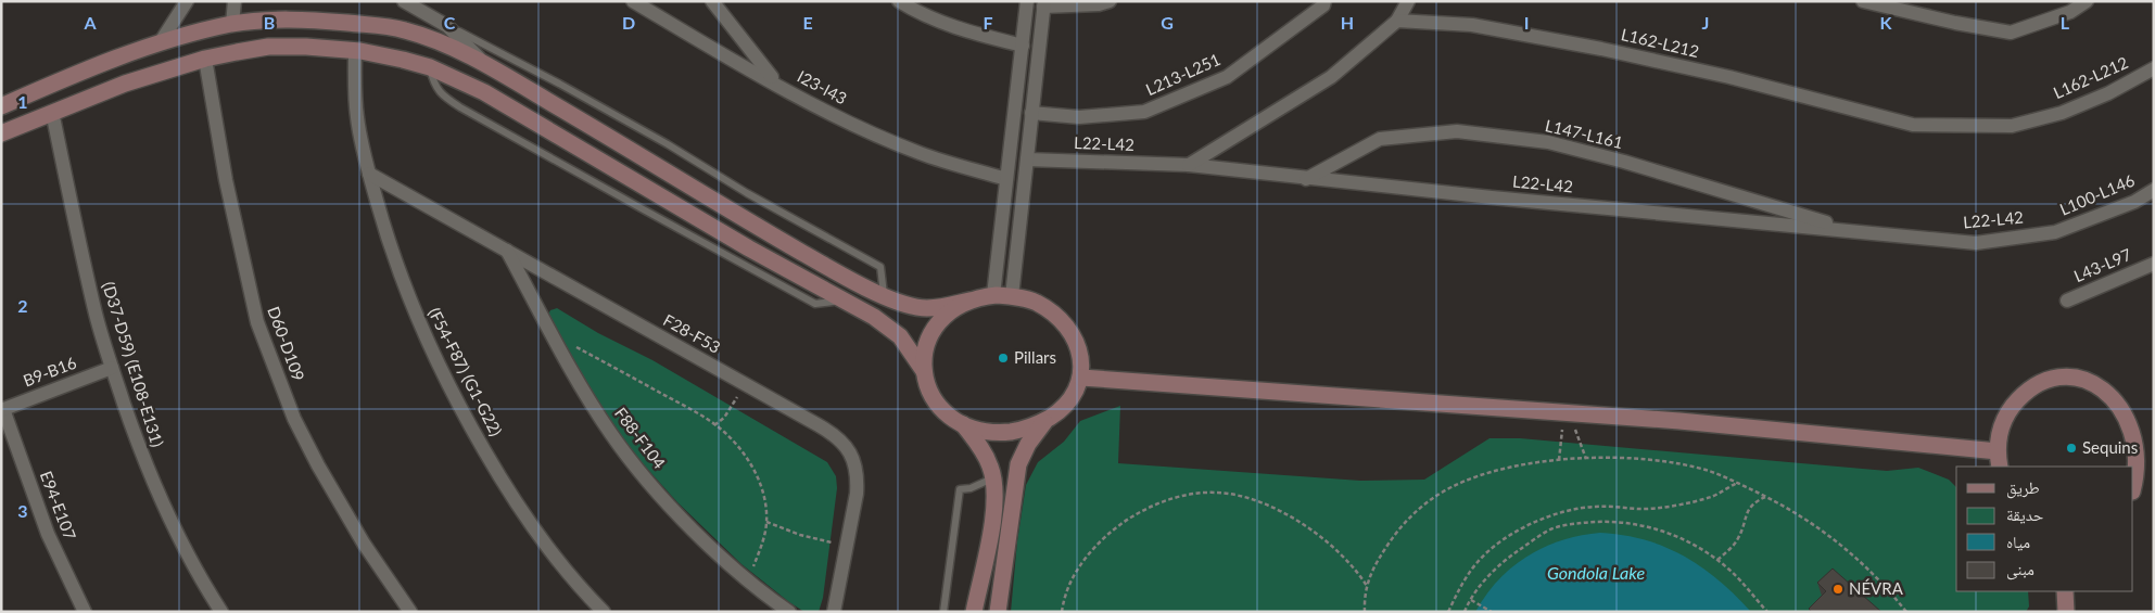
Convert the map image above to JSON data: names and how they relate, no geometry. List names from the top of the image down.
{
  "streets": {
    "street": [
      "L162-L212",
      "L213-L251",
      "I23-I43",
      "L147-L161",
      "L22-L42",
      "L100-L146",
      "L43-L97",
      "F28-F53",
      "D60-D109",
      "(D37-D59) (E108-E131)",
      "B9-B16",
      "(F54-F87) (G1-G22)",
      "F88-F104",
      "E94-E107"
    ]
  },
  "crossings": [
    ["L147-L161", "L22-L42"],
    ["L22-L42", "L100-L146"],
    ["F28-F53", "(F54-F87) (G1-G22)"],
    ["F28-F53", "F88-F104"],
    ["(D37-D59) (E108-E131)", "B9-B16"],
    ["B9-B16", "E94-E107"]
  ],
  "water": ["Gondola Lake"],
  "places": ["Pillars", "Sequins", "NÉVRA"],
  "legend": [
    "طريق",
    "حديقة",
    "مياه",
    "مبنى"
  ],
  "grid": {
    "columns": [
      "A",
      "B",
      "C",
      "D",
      "E",
      "F",
      "G",
      "H",
      "I",
      "J",
      "K",
      "L"
    ],
    "rows": ["1", "2", "3"]
  }
}
